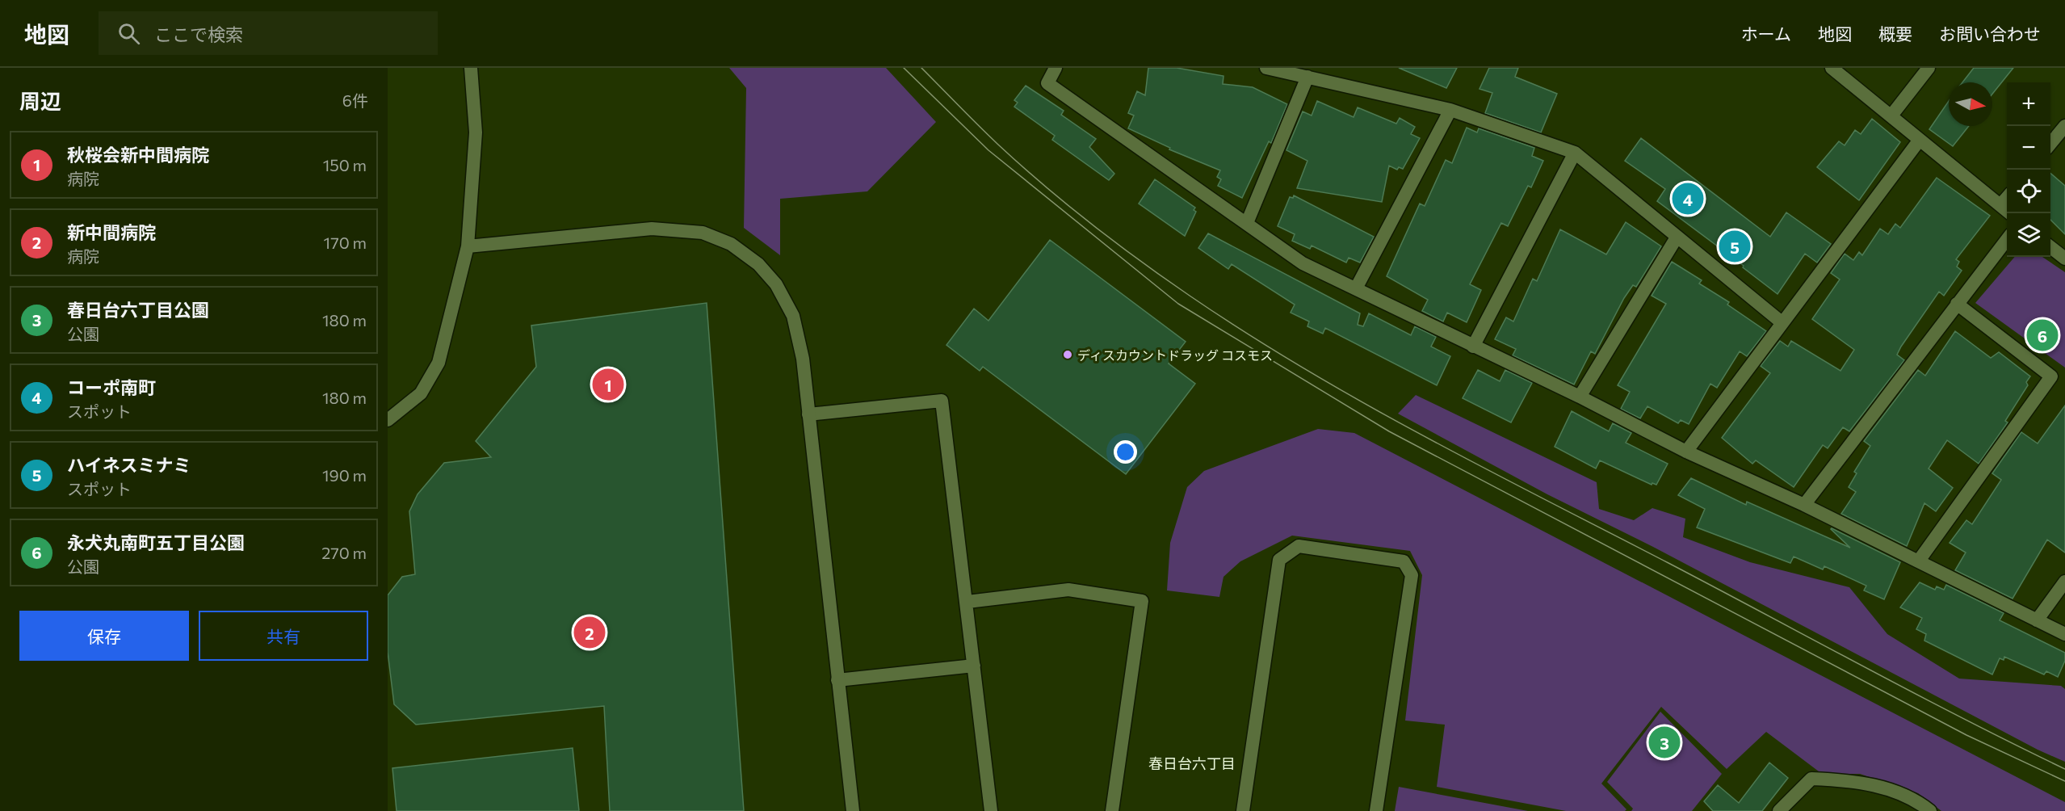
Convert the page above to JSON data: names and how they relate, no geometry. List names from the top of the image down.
{
  "districts": ["春日台六丁目"],
  "places": ["ディスカウントドラッグ コスモス"],
  "north": "right",
  "page": {
    "header": "地図",
    "search": "ここで検索",
    "nav": [
      "ホーム",
      "地図",
      "概要",
      "お問い合わせ"
    ],
    "heading": ["周辺", "6件"],
    "map_buttons": ["+", "−"],
    "list": [
      {
        "mark": "1",
        "name": "秋桜会新中間病院",
        "note": "病院",
        "value": "150 m"
      },
      {
        "mark": "2",
        "name": "新中間病院",
        "note": "病院",
        "value": "170 m"
      },
      {
        "mark": "3",
        "name": "春日台六丁目公園",
        "note": "公園",
        "value": "180 m"
      },
      {
        "mark": "4",
        "name": "コーポ南町",
        "note": "スポット",
        "value": "180 m"
      },
      {
        "mark": "5",
        "name": "ハイネスミナミ",
        "note": "スポット",
        "value": "190 m"
      },
      {
        "mark": "6",
        "name": "永犬丸南町五丁目公園",
        "note": "公園",
        "value": "270 m"
      }
    ],
    "pins": [
      "4",
      "5",
      "6",
      "1",
      "2",
      "3"
    ],
    "buttons": ["保存", "共有"]
  }
}
